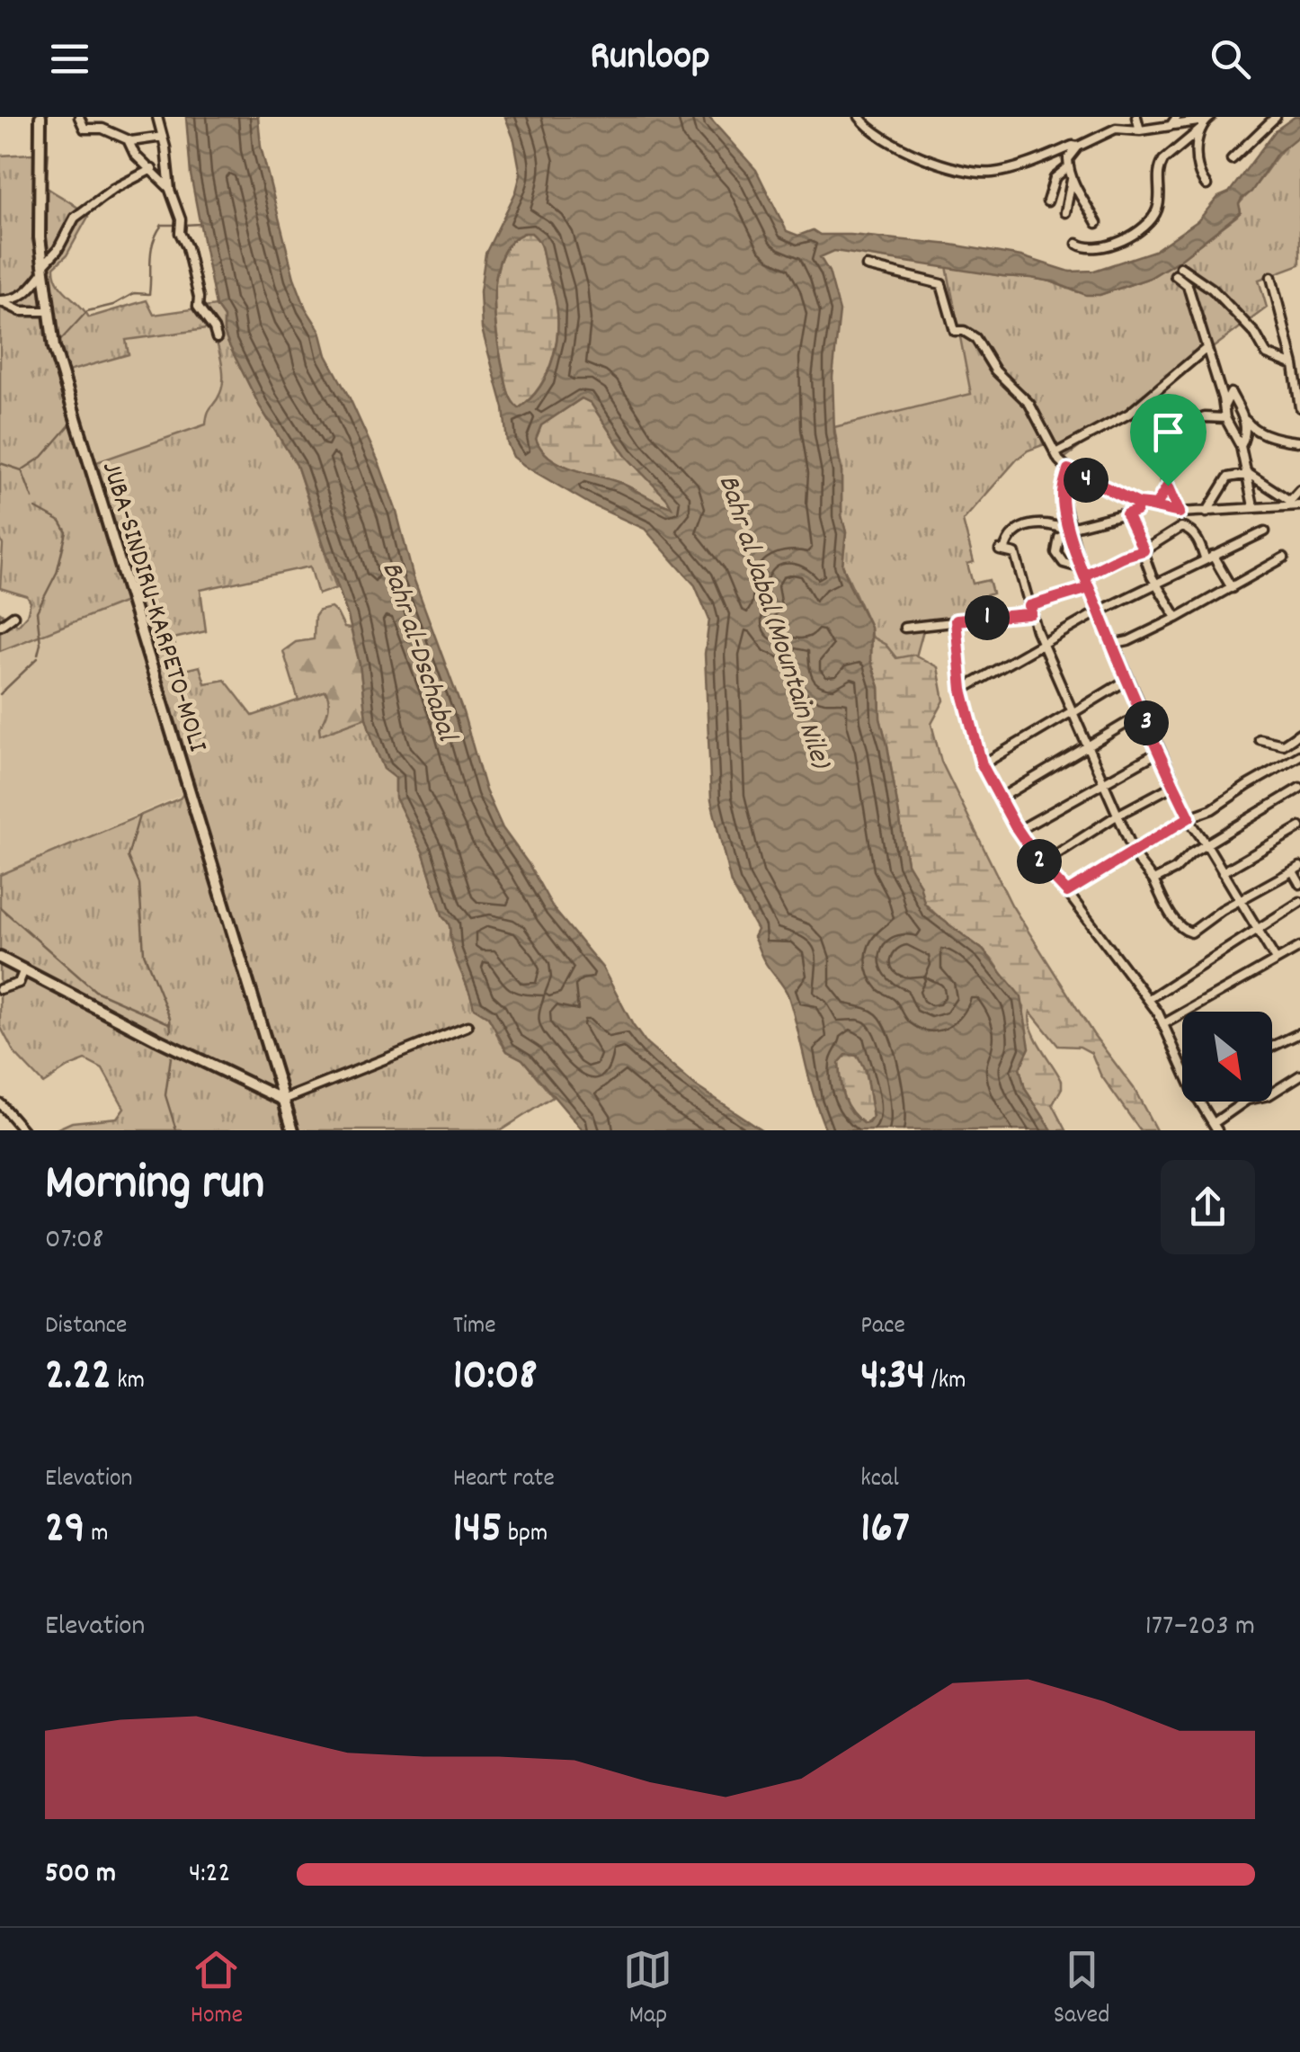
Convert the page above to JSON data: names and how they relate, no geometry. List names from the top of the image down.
{
  "streets": {
    "main road": ["JUBA-SINDIRU-KARPETO-MOLI"]
  },
  "water": ["Bahr al Jabal (Mountain Nile)", "Bahr al-Dschabal"],
  "north": "bottom right",
  "page": {
    "header": "Runloop",
    "pins": [
      "4",
      "1",
      "3",
      "2"
    ],
    "heading": ["Morning run", "07:08"],
    "stats": [
      ["Distance", "2.22 km"],
      ["Time", "10:08"],
      ["Pace", "4:34 /km"],
      ["Elevation", "29 m"],
      ["Heart rate", "145 bpm"],
      ["kcal", "167"]
    ],
    "chart": ["Elevation", "177–203 m"],
    "list": [
      {
        "name": "500 m",
        "note": "4:22"
      }
    ],
    "tabs": ["Home", "Map", "Saved"]
  }
}
